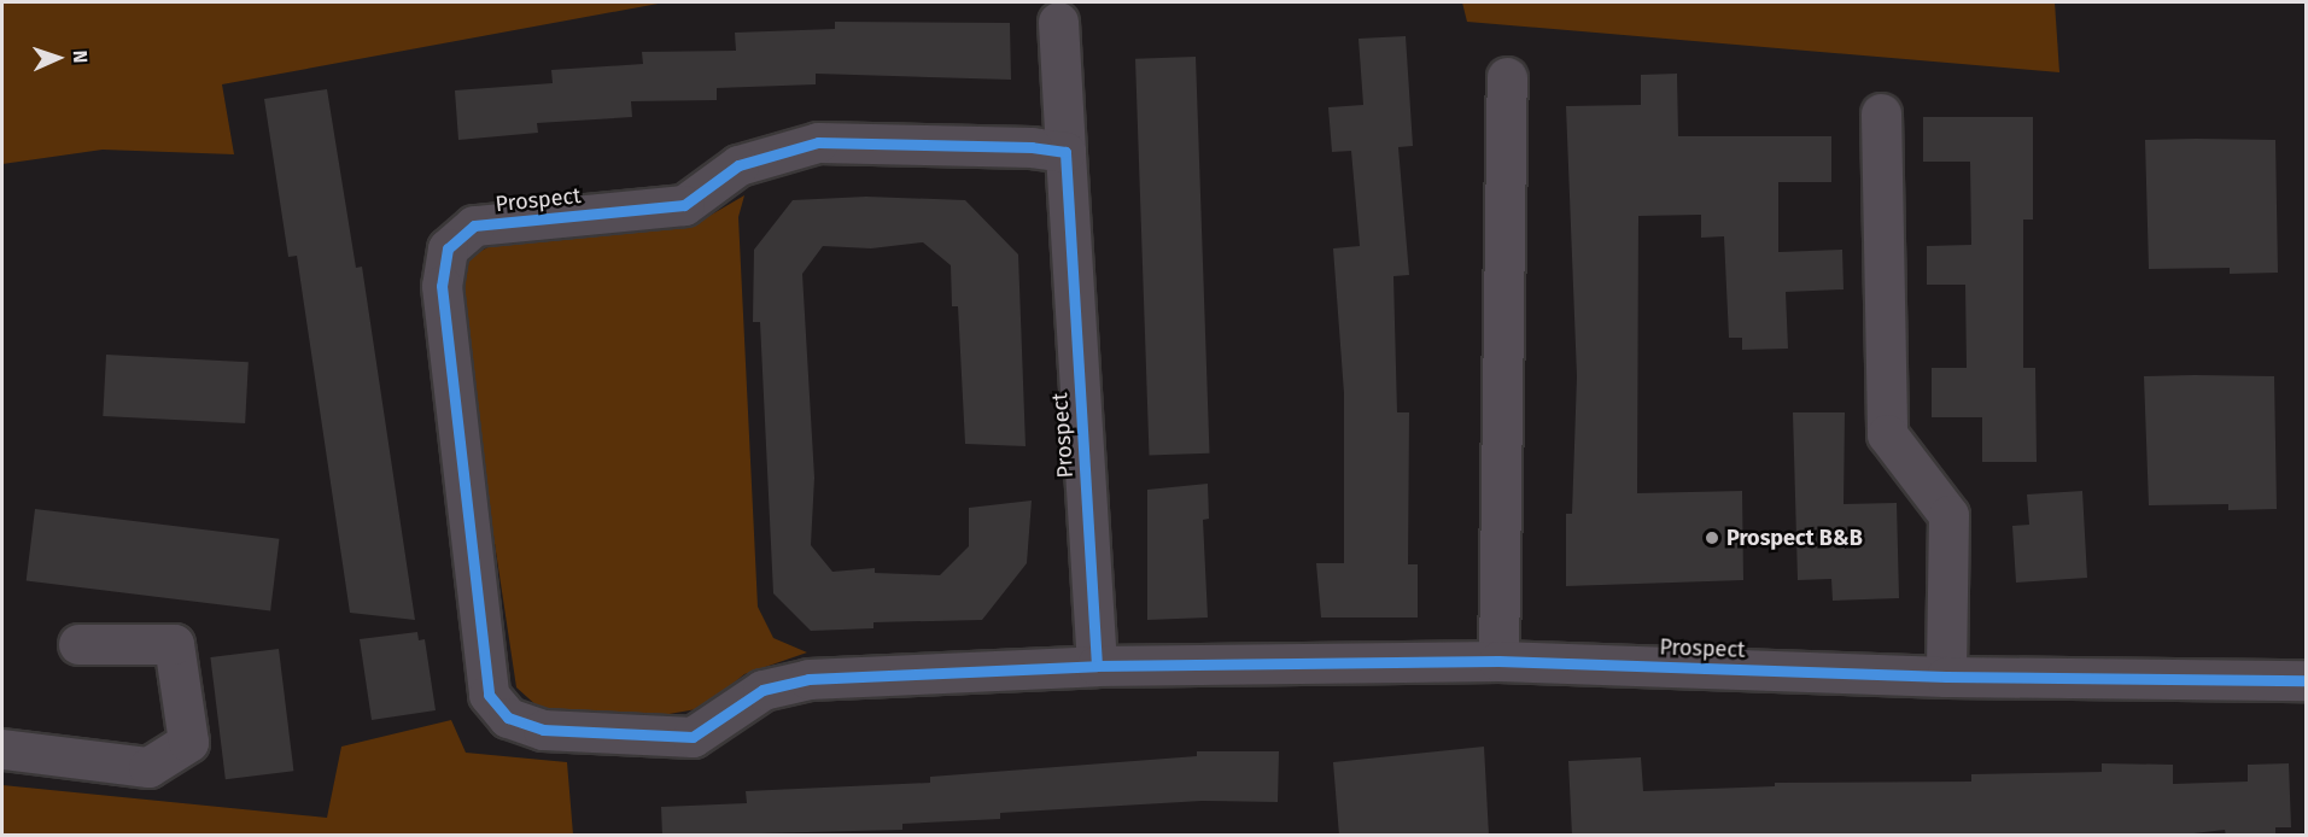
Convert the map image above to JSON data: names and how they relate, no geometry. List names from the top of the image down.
{
  "streets": {
    "street": ["Prospect"]
  },
  "places": ["Prospect B&B"],
  "north": "right"
}
